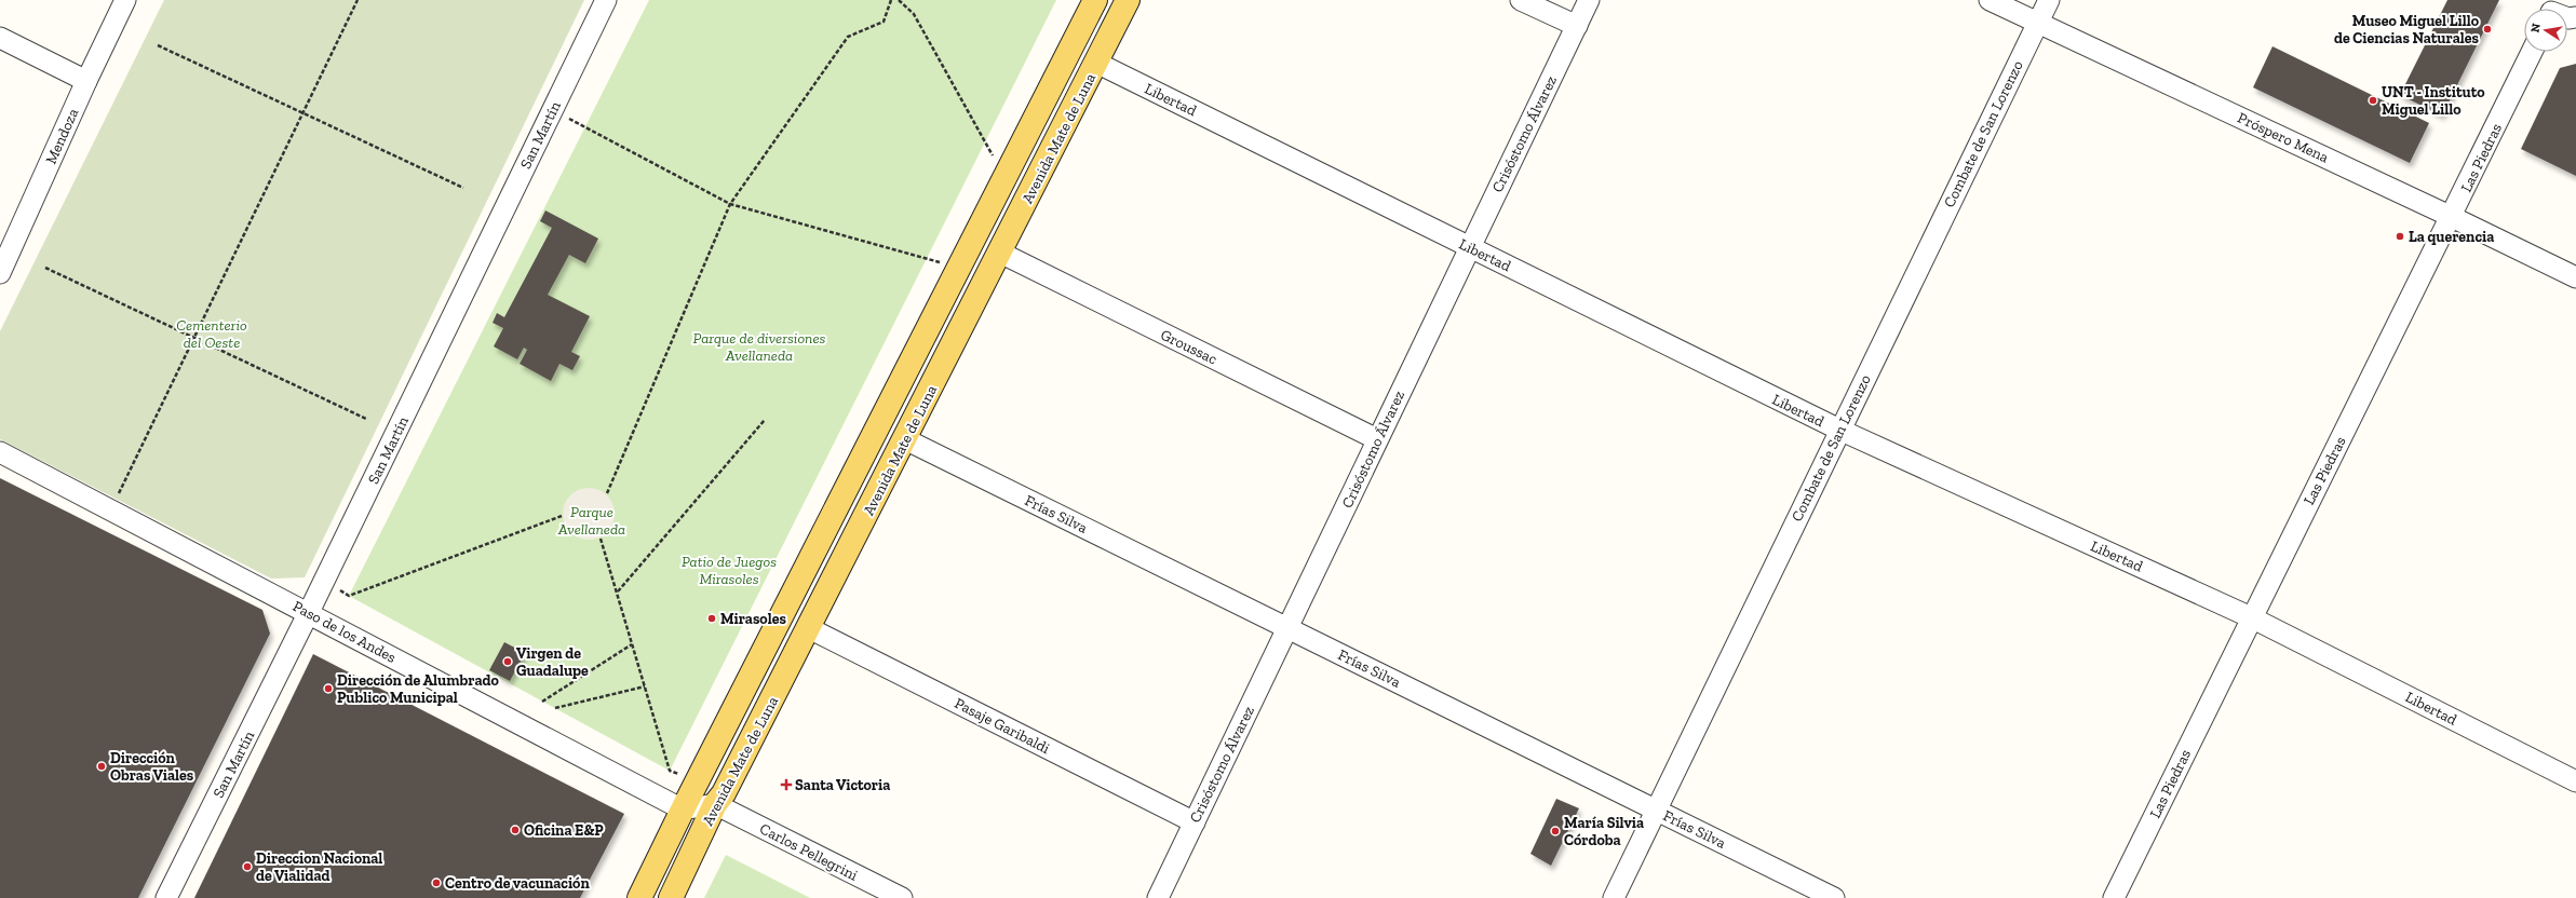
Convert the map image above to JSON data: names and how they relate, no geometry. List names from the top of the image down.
{
  "streets": {
    "main road": ["Avenida Mate de Luna"],
    "street": [
      "Libertad",
      "Crisóstomo Álvarez",
      "Combate de San Lorenzo",
      "San Martín",
      "Mendoza",
      "Próspero Mena",
      "Las Piedras",
      "Groussac",
      "Frías Silva",
      "Paso de los Andes",
      "Pasaje Garibaldi",
      "Carlos Pellegrini"
    ]
  },
  "crossings": [
    ["Libertad", "Crisóstomo Álvarez"],
    ["Libertad", "Combate de San Lorenzo"],
    ["Libertad", "Avenida Mate de Luna"],
    ["Libertad", "Las Piedras"],
    ["Crisóstomo Álvarez", "Groussac"],
    ["Crisóstomo Álvarez", "Frías Silva"],
    ["Crisóstomo Álvarez", "Pasaje Garibaldi"],
    ["Combate de San Lorenzo", "Próspero Mena"],
    ["Combate de San Lorenzo", "Frías Silva"],
    ["San Martín", "Paso de los Andes"],
    ["Próspero Mena", "Las Piedras"],
    ["Avenida Mate de Luna", "Groussac"],
    ["Avenida Mate de Luna", "Frías Silva"],
    ["Avenida Mate de Luna", "Paso de los Andes"],
    ["Avenida Mate de Luna", "Pasaje Garibaldi"],
    ["Avenida Mate de Luna", "Carlos Pellegrini"]
  ],
  "parks": [
    "Cementerio del Oeste",
    "Parque de diversiones Avellaneda",
    "Parque Avellaneda",
    "Patio de Juegos Mirasoles"
  ],
  "places": {
    "other": [
      "Museo Miguel Lillo de Ciencias Naturales",
      "UNT - Instituto Miguel Lillo",
      "La querencia",
      "Mirasoles",
      "Virgen de Guadalupe",
      "Dirección de Alumbrado Publico Municipal",
      "Dirección Obras Viales",
      "Oficina E&P",
      "María Silvia Córdoba",
      "Direccion Nacional de Vialidad",
      "Centro de vacunación"
    ],
    "health": ["Santa Victoria"]
  },
  "north": "left"
}
